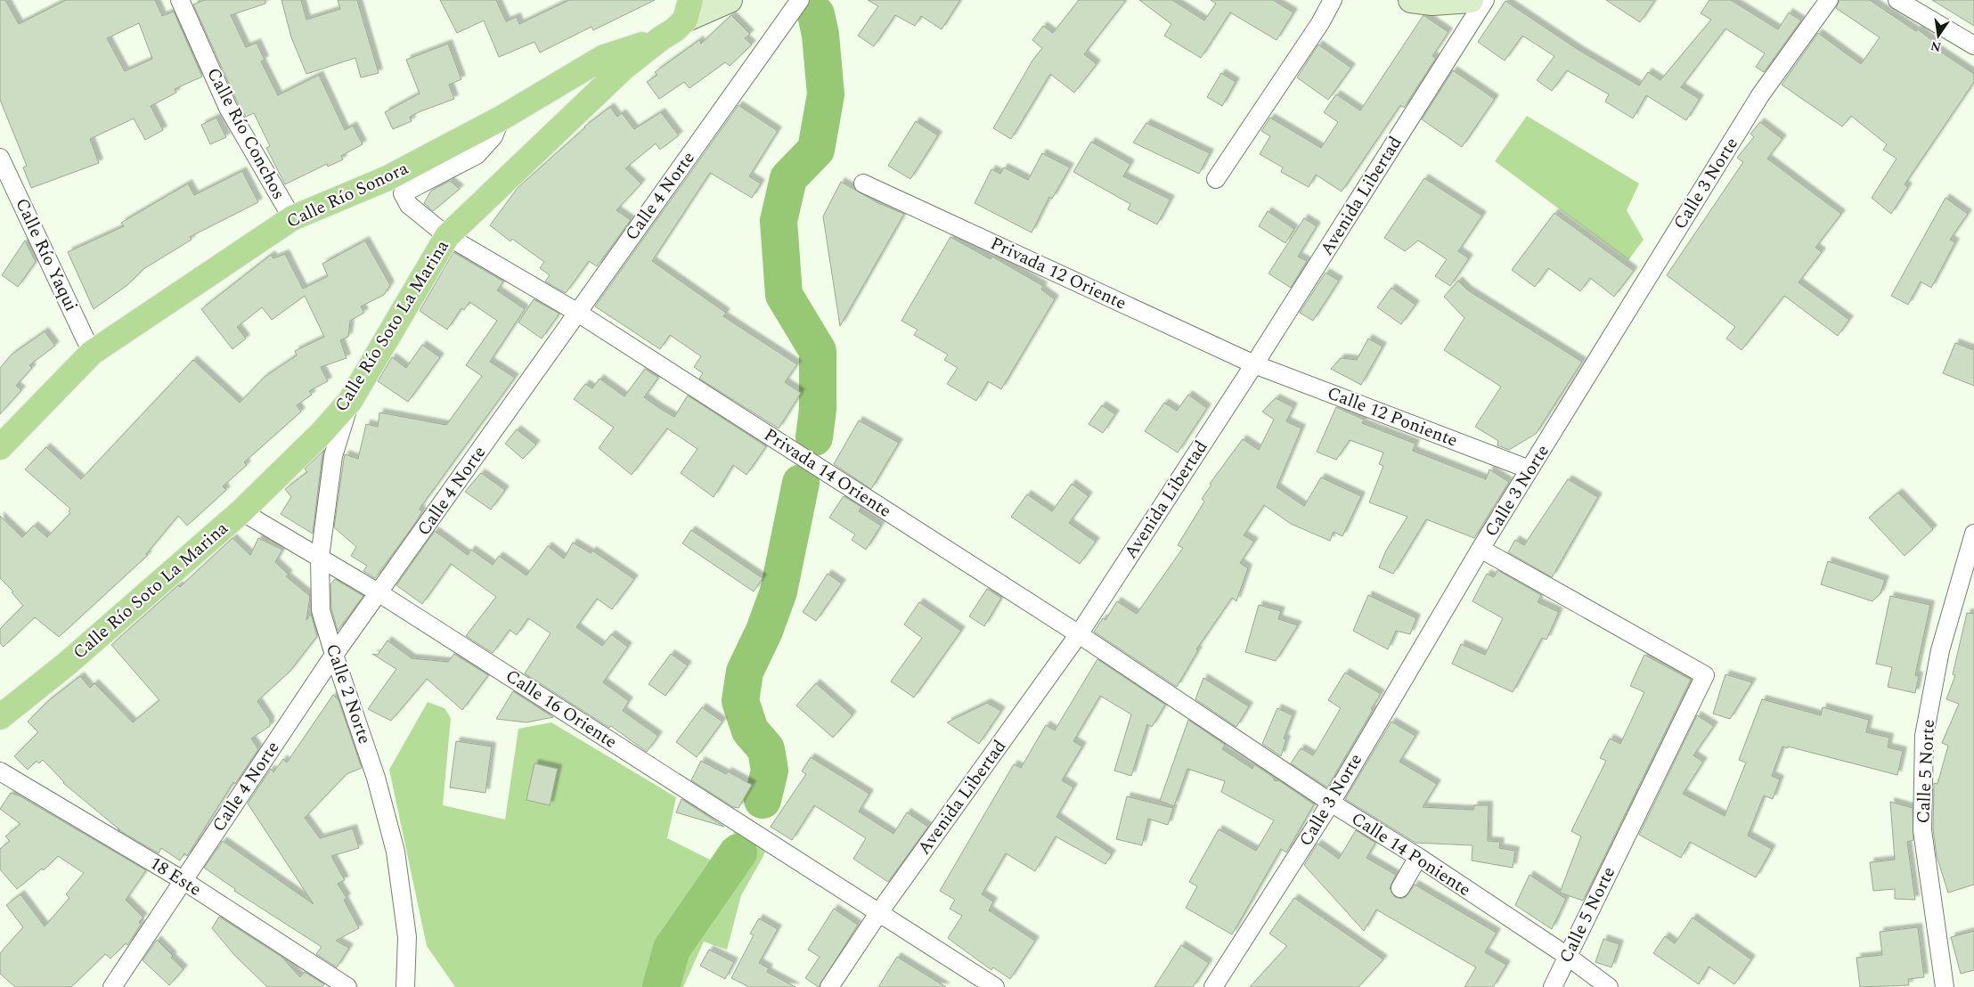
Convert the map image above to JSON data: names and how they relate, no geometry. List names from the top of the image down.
{
  "streets": {
    "main road": ["Calle Río Sonora", "Calle Río Soto La Marina"],
    "street": [
      "Calle Río Conchos",
      "Calle 3 Norte",
      "Calle 4 Norte",
      "Avenida Libertad",
      "Calle Río Yaqui",
      "Privada 12 Oriente",
      "Calle 12 Poniente",
      "Privada 14 Oriente",
      "Calle 2 Norte",
      "Calle 16 Oriente",
      "Calle 5 Norte",
      "Calle 14 Poniente",
      "18 Este"
    ]
  },
  "crossings": [
    ["Calle Río Conchos", "Calle Río Sonora"],
    ["Calle 3 Norte", "Calle 12 Poniente"],
    ["Calle 3 Norte", "Calle 5 Norte"],
    ["Calle 3 Norte", "Calle 14 Poniente"],
    ["Calle Río Sonora", "Calle Río Yaqui"],
    ["Calle Río Sonora", "Calle Río Soto La Marina"],
    ["Calle Río Sonora", "Privada 14 Oriente"],
    ["Calle 4 Norte", "Privada 14 Oriente"],
    ["Calle 4 Norte", "Calle 2 Norte"],
    ["Calle 4 Norte", "Calle 16 Oriente"],
    ["Calle 4 Norte", "18 Este"],
    ["Avenida Libertad", "Privada 12 Oriente"],
    ["Avenida Libertad", "Calle 12 Poniente"],
    ["Avenida Libertad", "Privada 14 Oriente"],
    ["Avenida Libertad", "Calle 16 Oriente"],
    ["Avenida Libertad", "Calle 14 Poniente"],
    ["Privada 12 Oriente", "Calle 12 Poniente"],
    ["Calle Río Soto La Marina", "Privada 14 Oriente"],
    ["Calle Río Soto La Marina", "Calle 2 Norte"],
    ["Calle Río Soto La Marina", "Calle 16 Oriente"],
    ["Privada 14 Oriente", "Calle 14 Poniente"],
    ["Calle 2 Norte", "Calle 16 Oriente"],
    ["Calle 5 Norte", "Calle 14 Poniente"]
  ],
  "north": "bottom"
}
